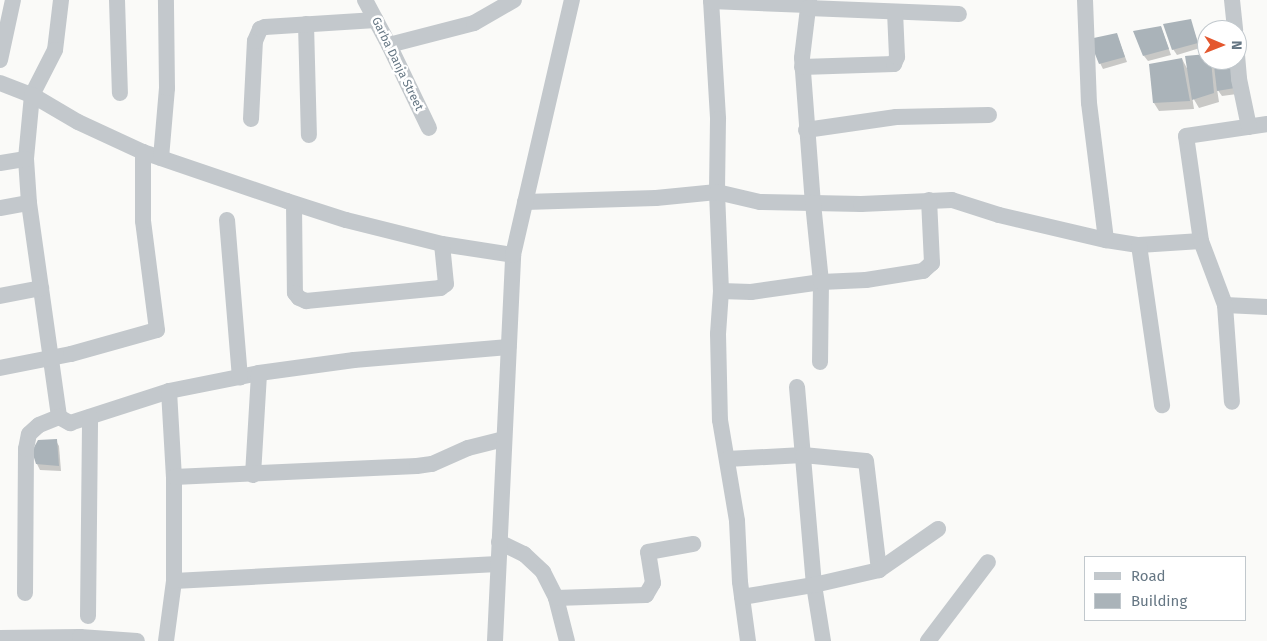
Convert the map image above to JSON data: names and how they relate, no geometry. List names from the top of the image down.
{
  "streets": {
    "street": ["Garba Danja Street"]
  },
  "legend": ["Road", "Building"],
  "north": "right"
}
